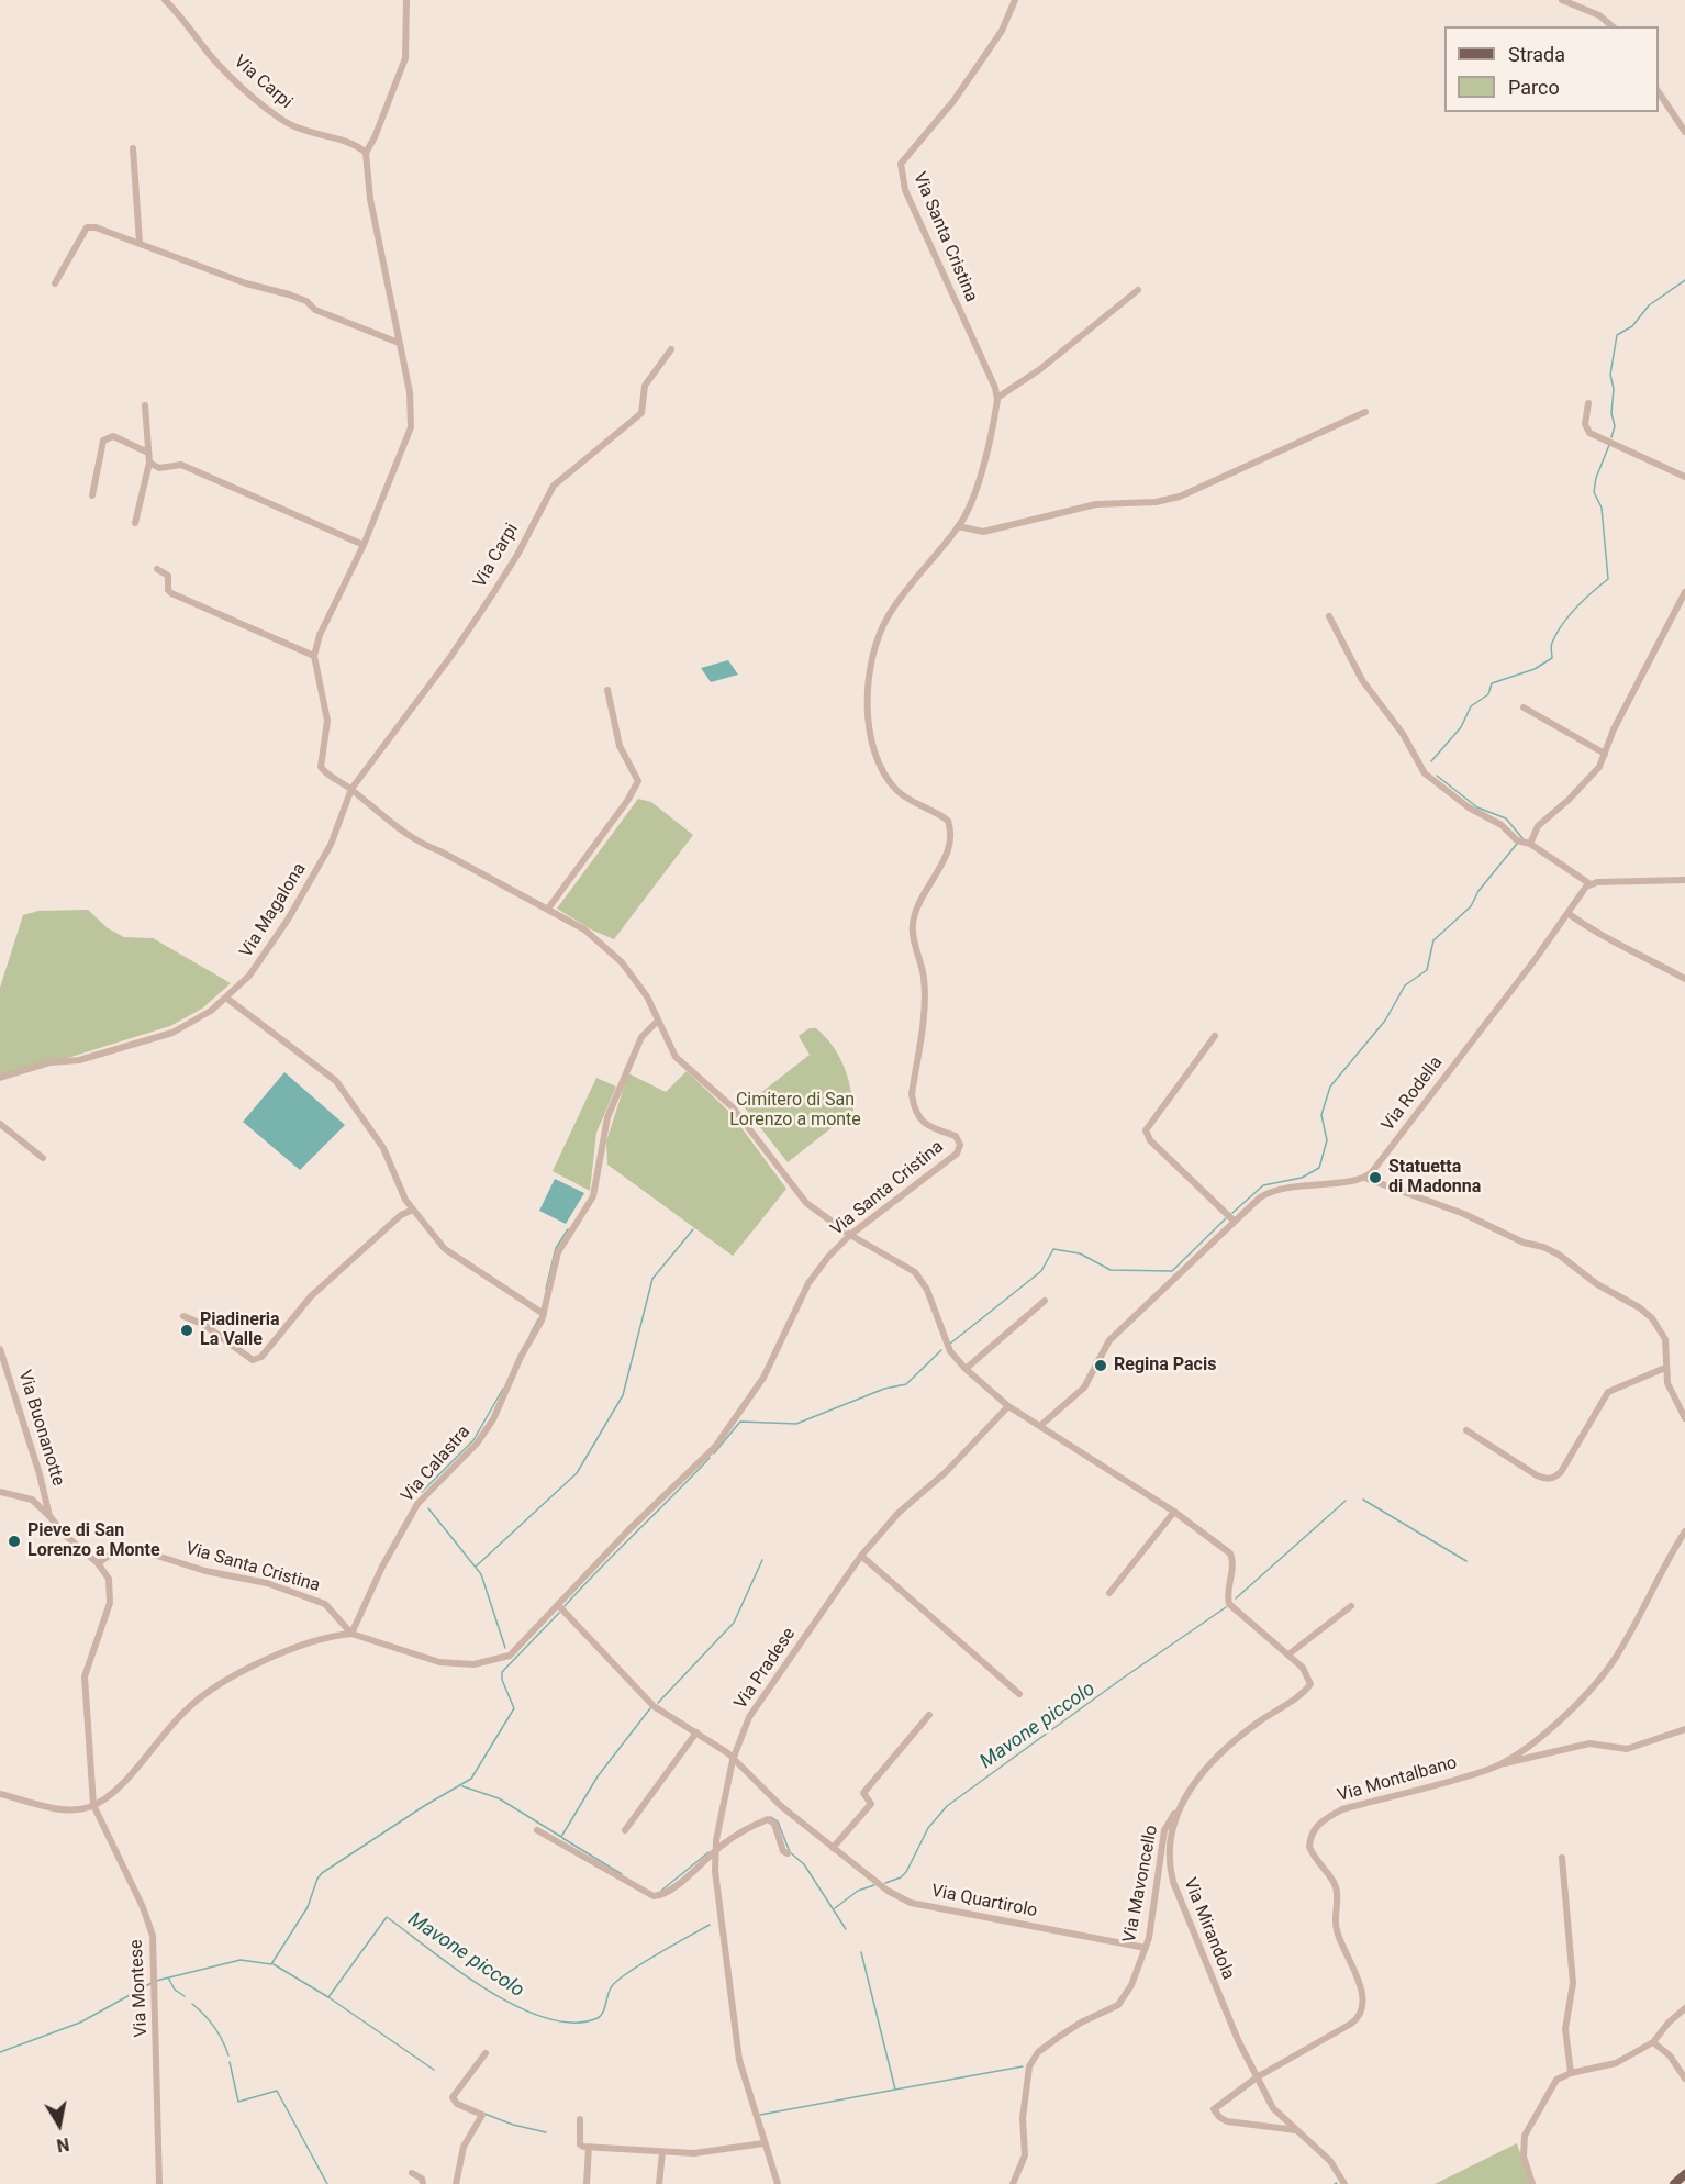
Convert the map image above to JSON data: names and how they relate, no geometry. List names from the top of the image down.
{
  "streets": {
    "street": [
      "Via Carpi",
      "Via Santa Cristina",
      "Via Magalona",
      "Via Rodella",
      "Via Buonanotte",
      "Via Calastra",
      "Via Pradese",
      "Via Montalbano",
      "Via Mavoncello",
      "Via Quartirolo",
      "Via Mirandola",
      "Via Montese"
    ]
  },
  "crossings": [
    ["Via Carpi", "Via Magalona"],
    ["Via Santa Cristina", "Via Calastra"],
    ["Via Santa Cristina", "Via Quartirolo"],
    ["Via Santa Cristina", "Via Mirandola"],
    ["Via Pradese", "Via Quartirolo"],
    ["Via Pradese", "Via Mirandola"],
    ["Via Montalbano", "Via Mirandola"],
    ["Via Mavoncello", "Via Quartirolo"],
    ["Via Mavoncello", "Via Mirandola"]
  ],
  "water": ["Mavone piccolo"],
  "parks": ["Cimitero di San Lorenzo a monte"],
  "places": [
    "Statuetta di Madonna",
    "Piadineria La Valle",
    "Regina Pacis",
    "Pieve di San Lorenzo a Monte"
  ],
  "legend": ["Strada", "Parco"],
  "north": "bottom"
}
